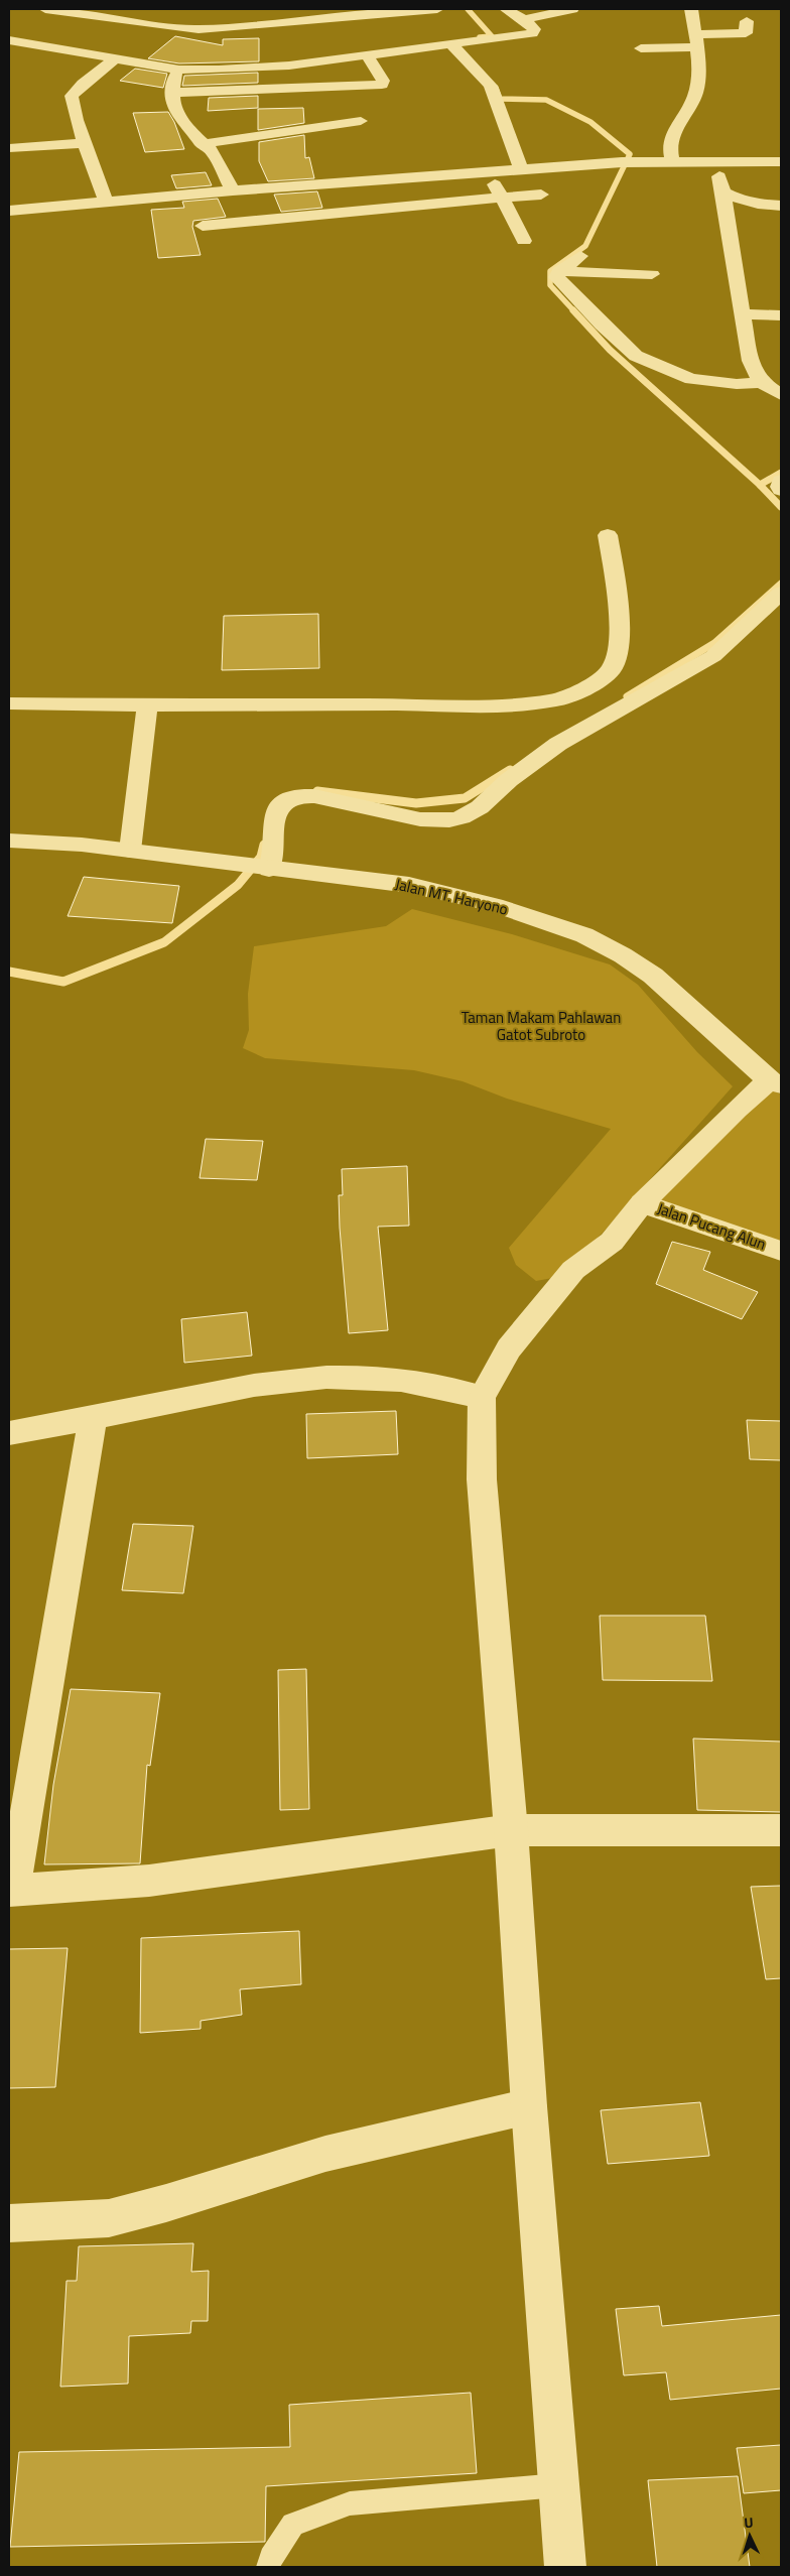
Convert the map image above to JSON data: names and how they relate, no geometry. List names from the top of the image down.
{
  "streets": {
    "street": ["Jalan MT. Haryono", "Jalan Pucang Alun"]
  },
  "parks": ["Taman Makam Pahlawan Gatot Subroto"],
  "north": "top"
}
